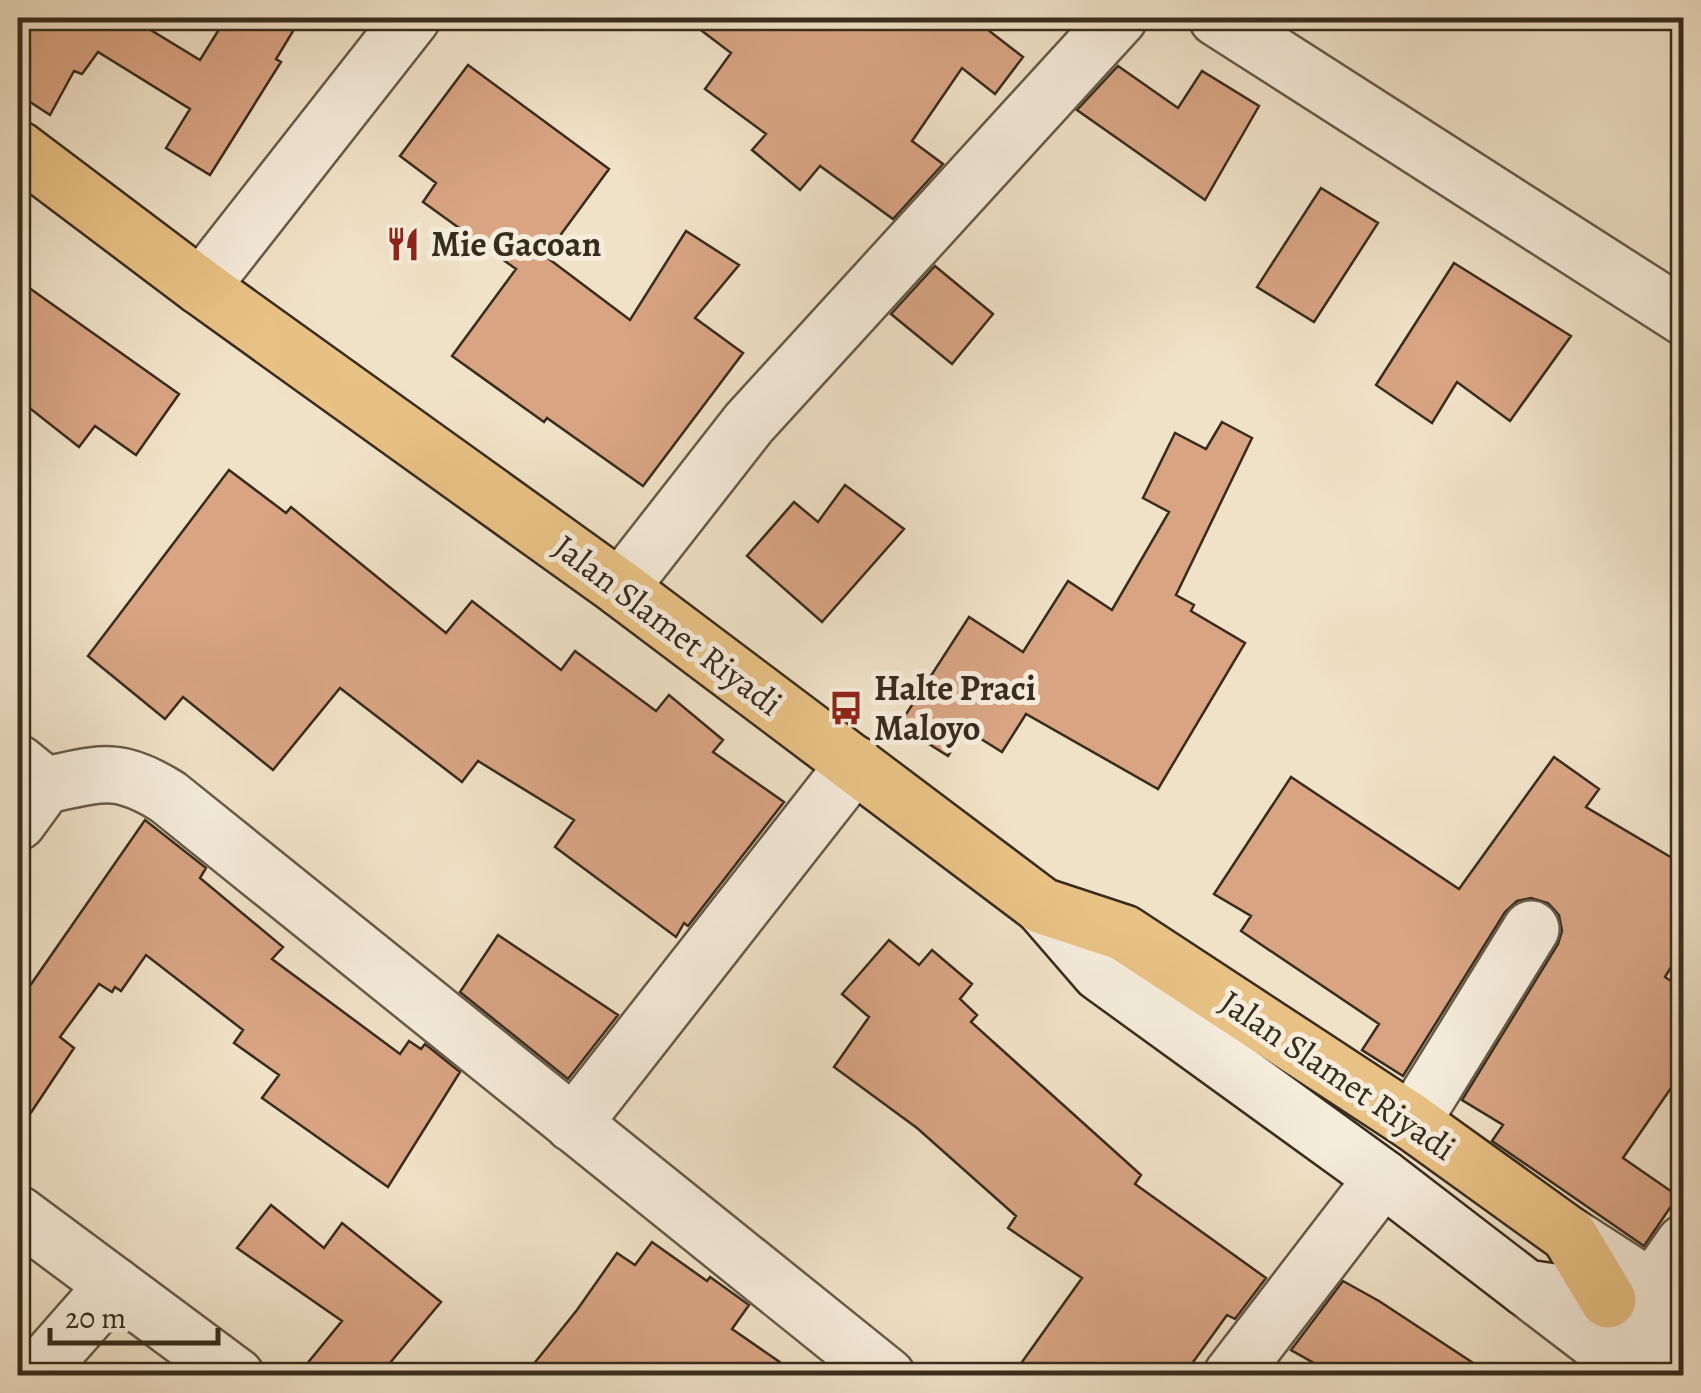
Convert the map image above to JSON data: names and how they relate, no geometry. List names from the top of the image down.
{
  "streets": {
    "main road": ["Jalan Slamet Riyadi"]
  },
  "places": {
    "restaurant": ["Mie Gacoan"],
    "bus stop": ["Halte Praci Maloyo"]
  },
  "scale_bar": "20 m"
}
